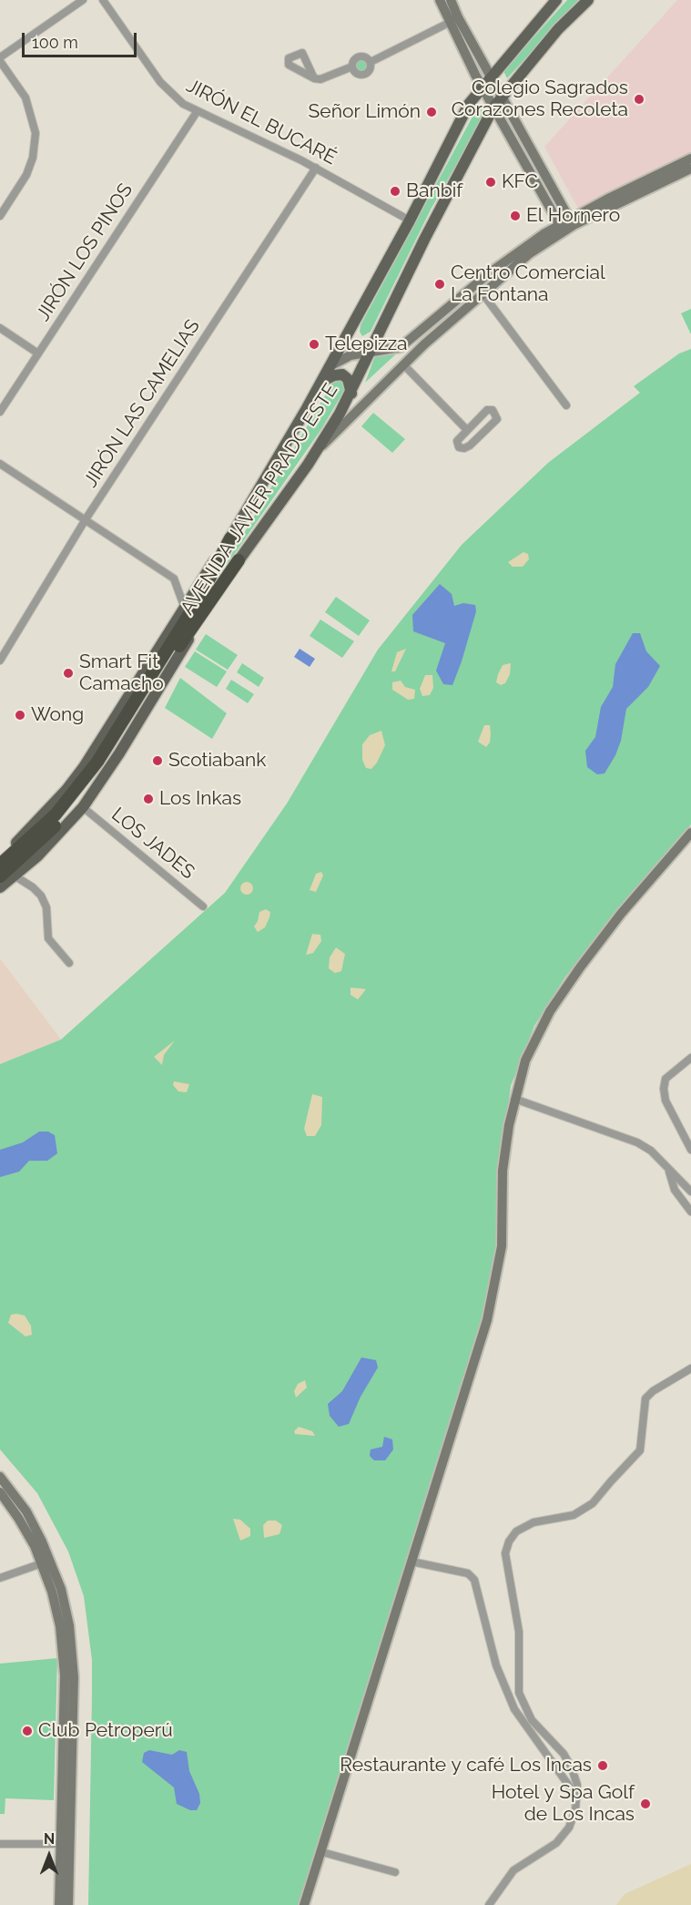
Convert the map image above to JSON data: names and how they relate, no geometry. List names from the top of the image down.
{
  "streets": {
    "main road": ["AVENIDA JAVIER PRADO ESTE"],
    "street": [
      "JIRÓN EL BUCARÉ",
      "JIRÓN LOS PINOS",
      "JIRÓN LAS CAMELIAS",
      "LOS JADES"
    ]
  },
  "crossings": [
    ["JIRÓN EL BUCARÉ", "JIRÓN LOS PINOS"],
    ["JIRÓN EL BUCARÉ", "JIRÓN LAS CAMELIAS"],
    ["JIRÓN EL BUCARÉ", "AVENIDA JAVIER PRADO ESTE"],
    ["AVENIDA JAVIER PRADO ESTE", "LOS JADES"]
  ],
  "places": [
    "Colegio Sagrados Corazones Recoleta",
    "Señor Limón",
    "KFC",
    "Banbif",
    "El Hornero",
    "Centro Comercial La Fontana",
    "Telepizza",
    "Smart Fit Camacho",
    "Wong",
    "Scotiabank",
    "Los Inkas",
    "Club Petroperú",
    "Restaurante y café Los Incas",
    "Hotel y Spa Golf de Los Incas"
  ],
  "scale_bar": "100 m",
  "north": "top"
}
